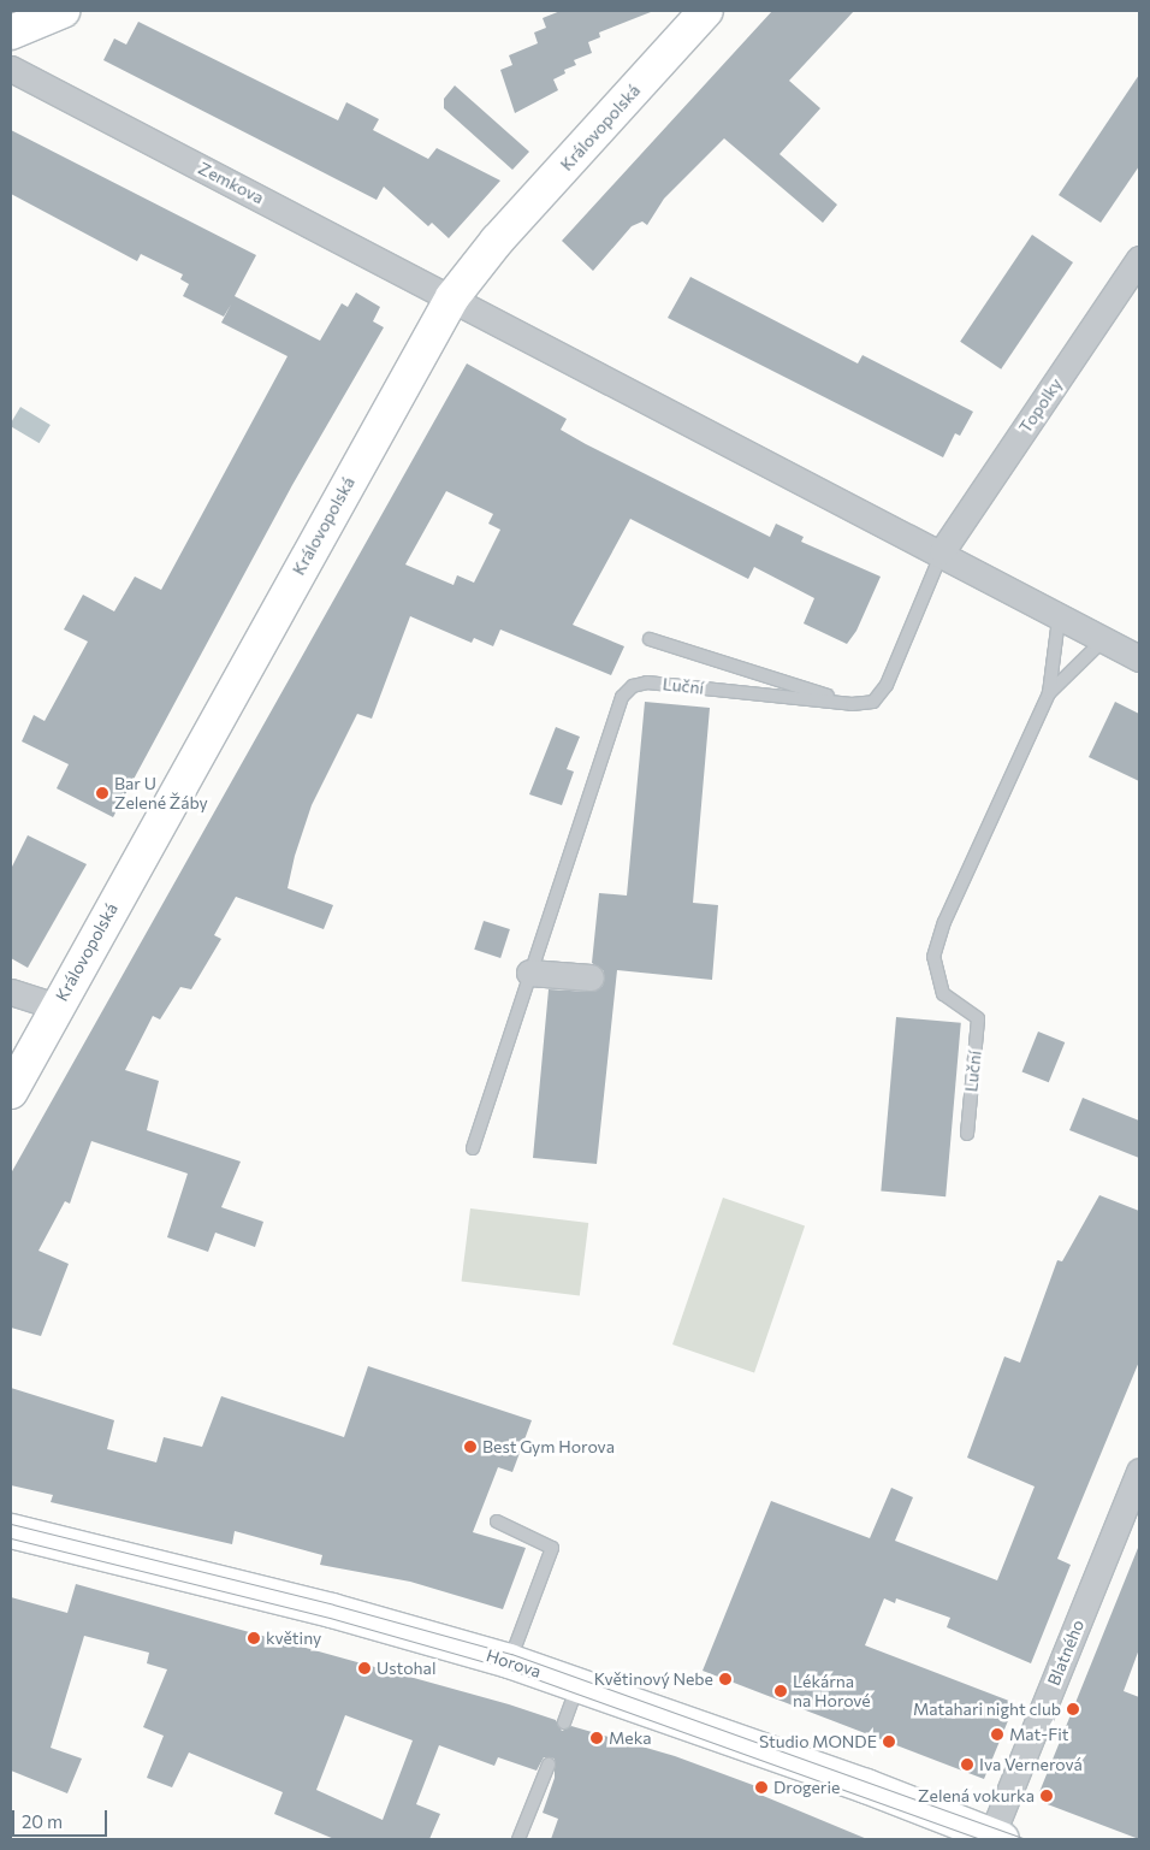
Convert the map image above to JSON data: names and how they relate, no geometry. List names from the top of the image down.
{
  "streets": {
    "street": [
      "Královopolská",
      "Zemkova",
      "Topolky",
      "Blatného",
      "Horova"
    ],
    "lane": ["Luční"]
  },
  "crossings": [
    ["Královopolská", "Zemkova"],
    ["Topolky", "Luční"],
    ["Blatného", "Horova"]
  ],
  "places": [
    "Bar U Zelené Žáby",
    "Best Gym Horova",
    "květiny",
    "Ustohal",
    "Květinový Nebe",
    "Lékárna na Horové",
    "Matahari night club",
    "Mat-Fit",
    "Meka",
    "Studio MONDE",
    "Iva Vernerová",
    "Drogerie",
    "Zelená vokurka"
  ],
  "scale_bar": "20 m"
}
